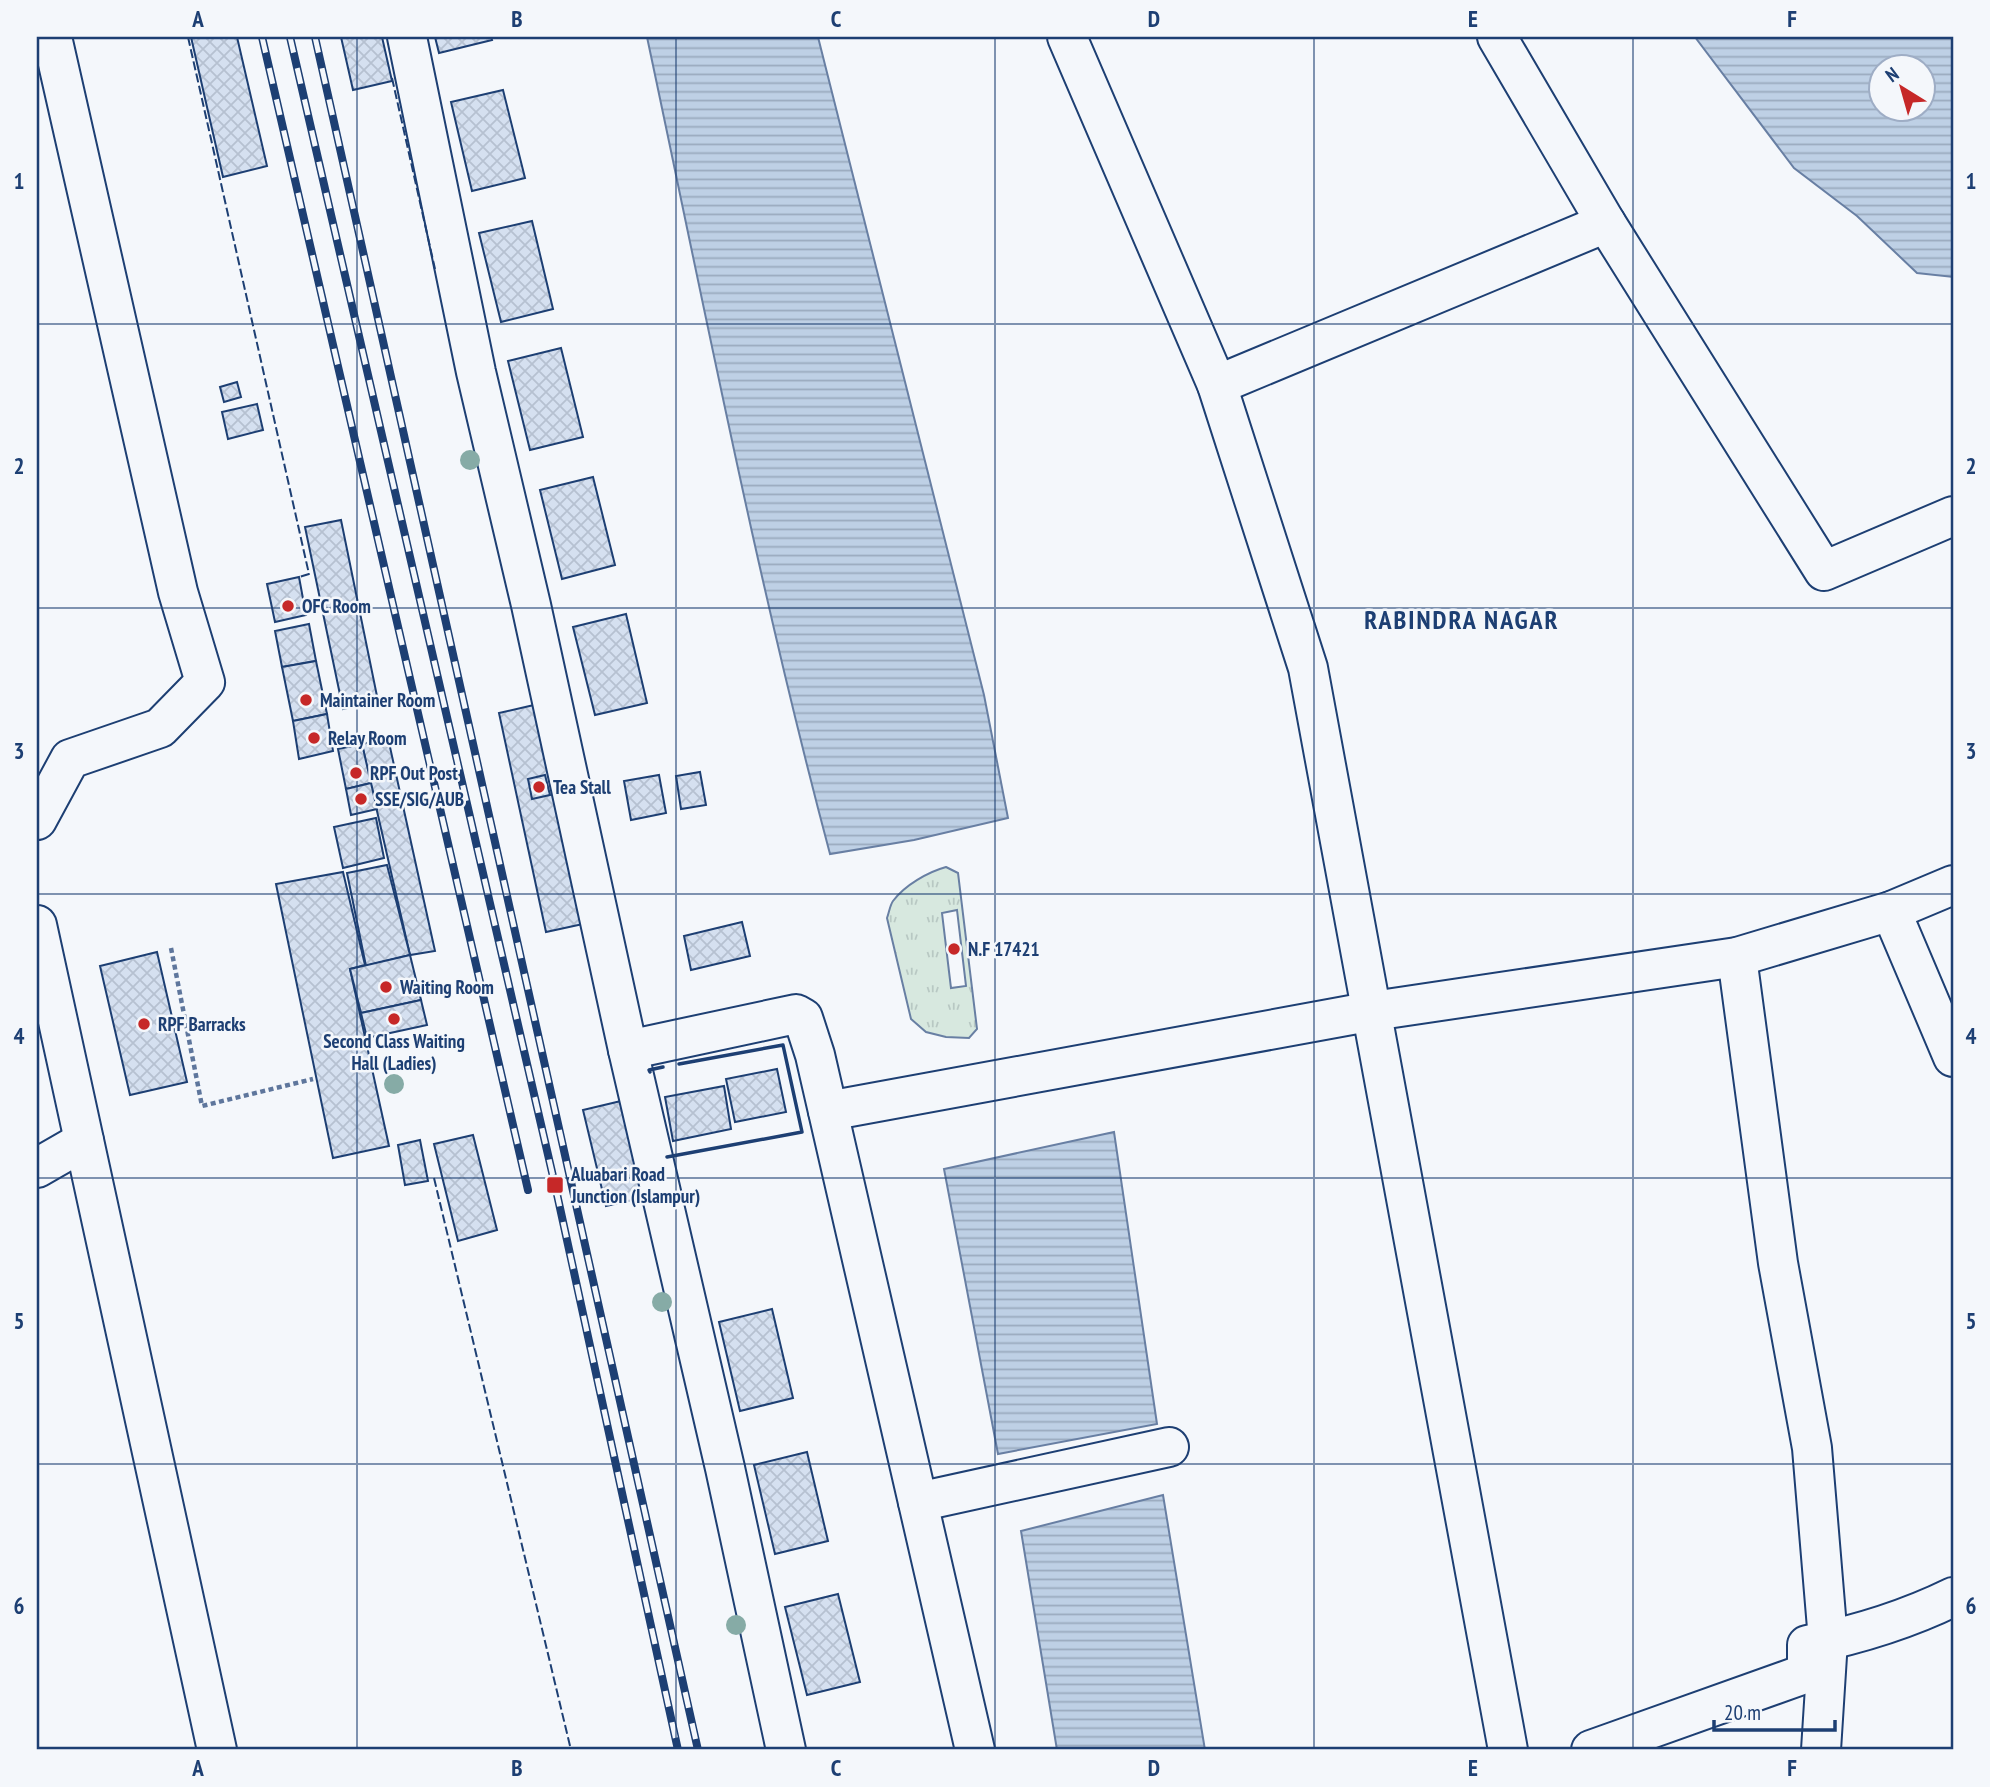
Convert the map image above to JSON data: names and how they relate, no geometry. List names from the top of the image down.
{
  "districts": ["RABINDRA NAGAR"],
  "places": {
    "other": [
      "OFC Room",
      "Maintainer Room",
      "Relay Room",
      "RPF Out Post",
      "Tea Stall",
      "SSE/SIG/AUB",
      "N.F 17421",
      "Waiting Room",
      "Second Class Waiting Hall (Ladies)",
      "RPF Barracks"
    ],
    "transit": ["Aluabari Road Junction (Islampur)"]
  },
  "scale_bar": "20 m",
  "north": "top left",
  "grid": {
    "columns": [
      "A",
      "B",
      "C",
      "D",
      "E",
      "F"
    ],
    "rows": [
      "1",
      "2",
      "3",
      "4",
      "5",
      "6"
    ]
  }
}
